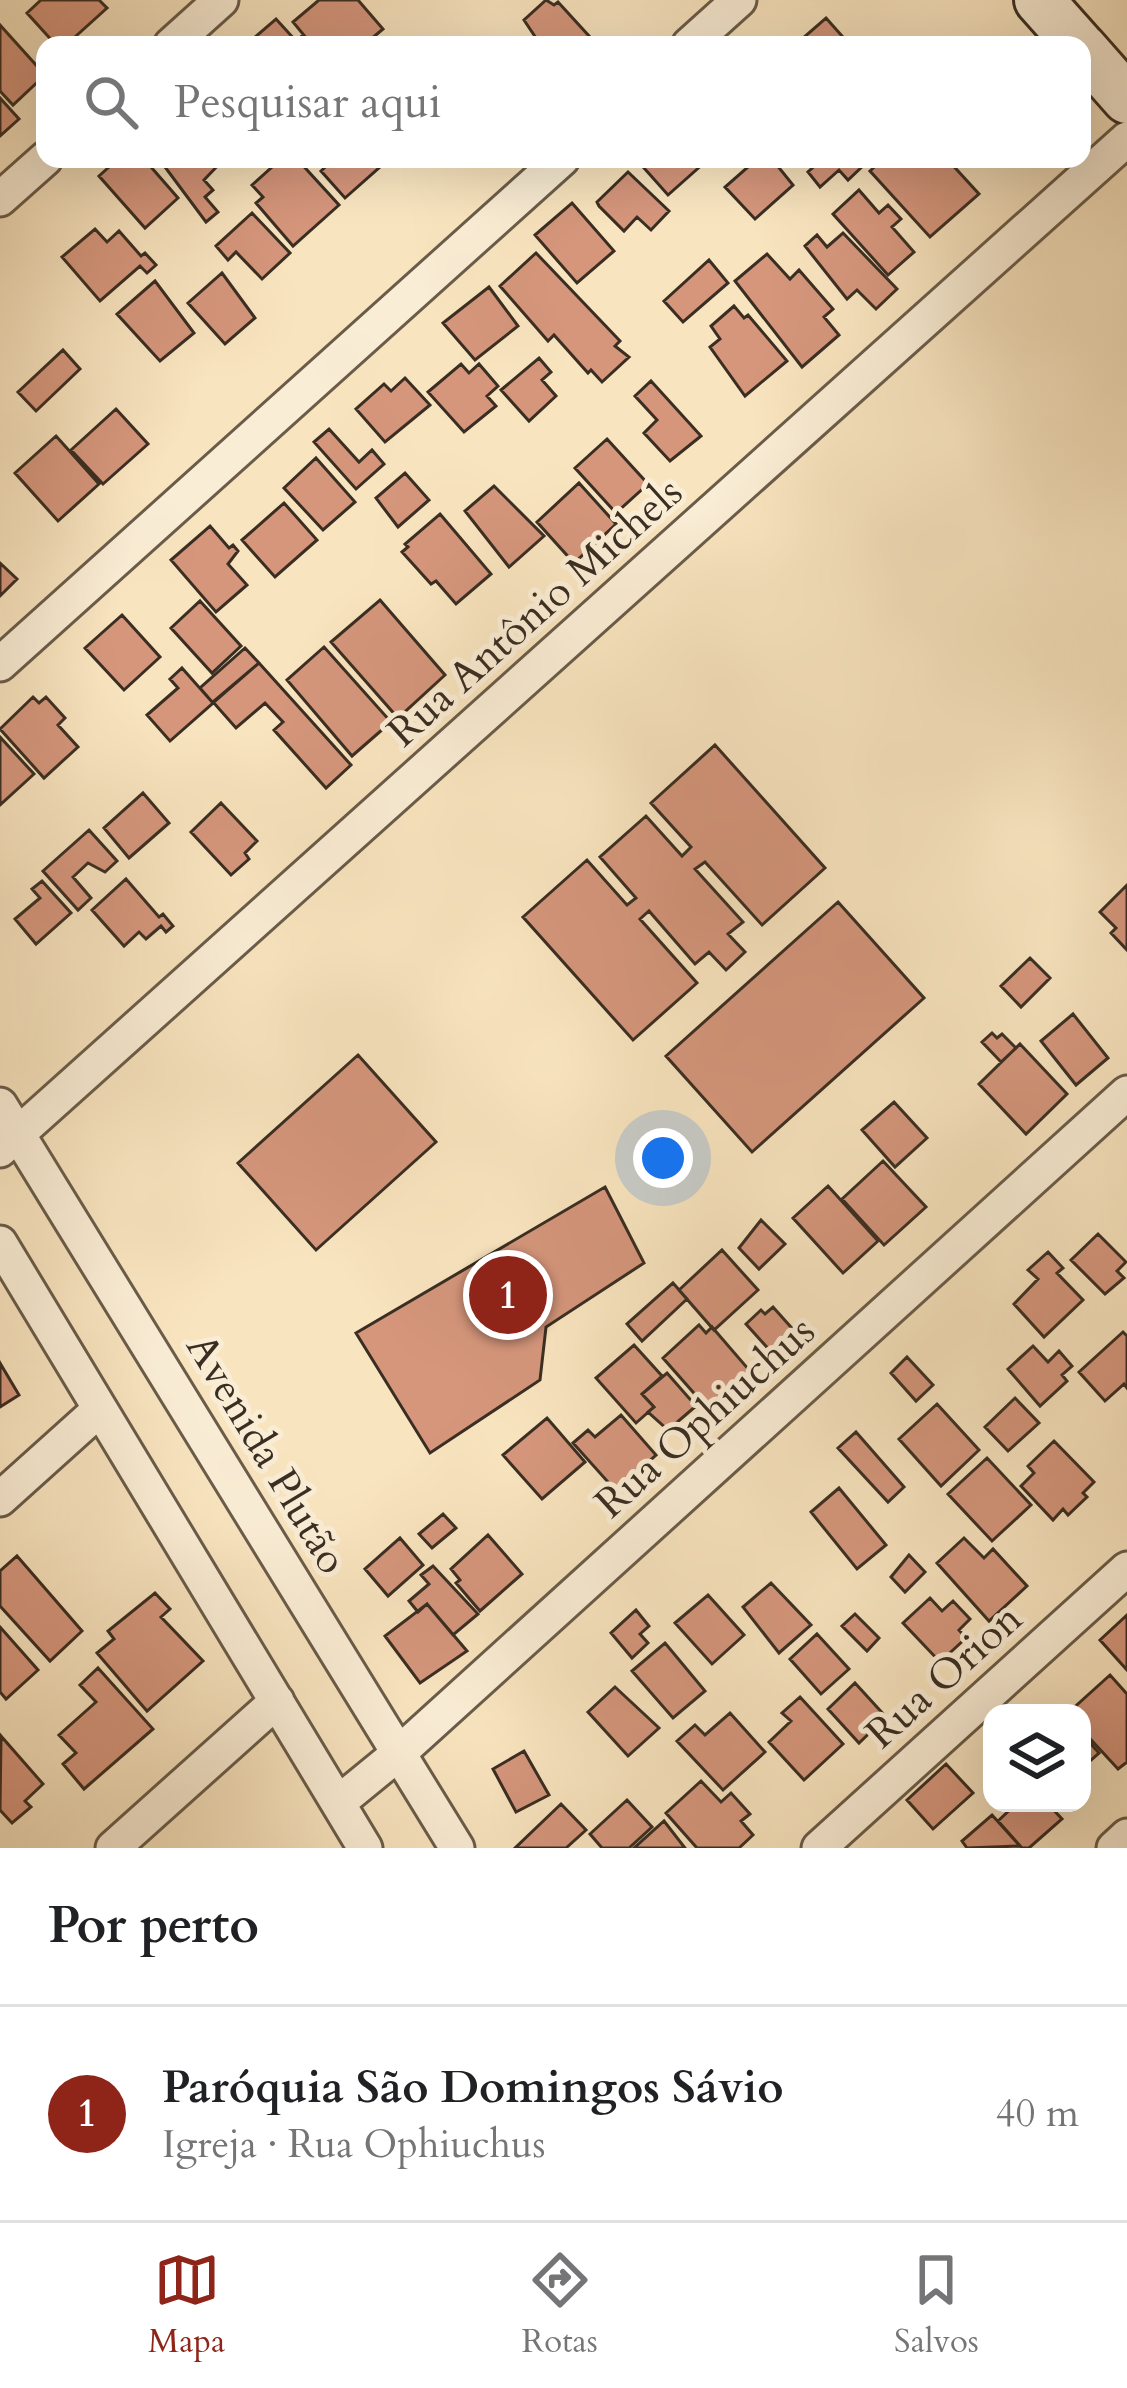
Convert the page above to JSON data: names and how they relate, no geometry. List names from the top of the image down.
{
  "streets": {
    "street": [
      "Rua Antônio Michels",
      "Rua Ophiuchus",
      "Avenida Plutão",
      "Rua Orion"
    ]
  },
  "crossings": [
    ["Rua Antônio Michels", "Avenida Plutão"],
    ["Rua Ophiuchus", "Avenida Plutão"]
  ],
  "page": {
    "search": "Pesquisar aqui",
    "pins": "1",
    "heading": "Por perto",
    "list": [
      {
        "mark": "1",
        "name": "Paróquia São Domingos Sávio",
        "note": "Igreja · Rua Ophiuchus",
        "value": "40 m"
      }
    ],
    "nav": ["Mapa", "Rotas", "Salvos"]
  }
}
